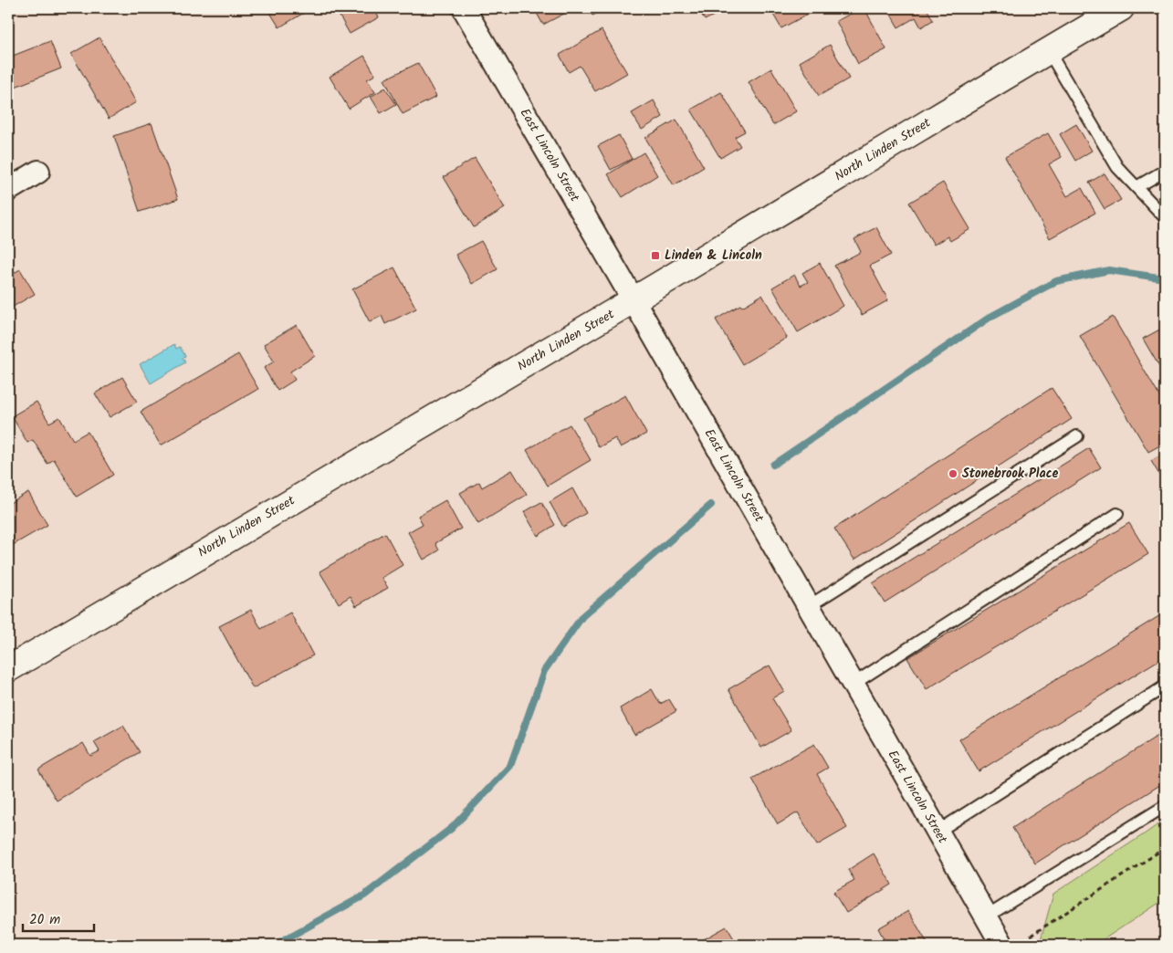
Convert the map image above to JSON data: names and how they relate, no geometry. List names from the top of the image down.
{
  "streets": {
    "main road": ["North Linden Street"],
    "street": ["East Lincoln Street"]
  },
  "crossings": [
    ["North Linden Street", "East Lincoln Street"]
  ],
  "places": {
    "transit": ["Linden & Lincoln"],
    "other": ["Stonebrook Place"]
  },
  "scale_bar": "20 m"
}
